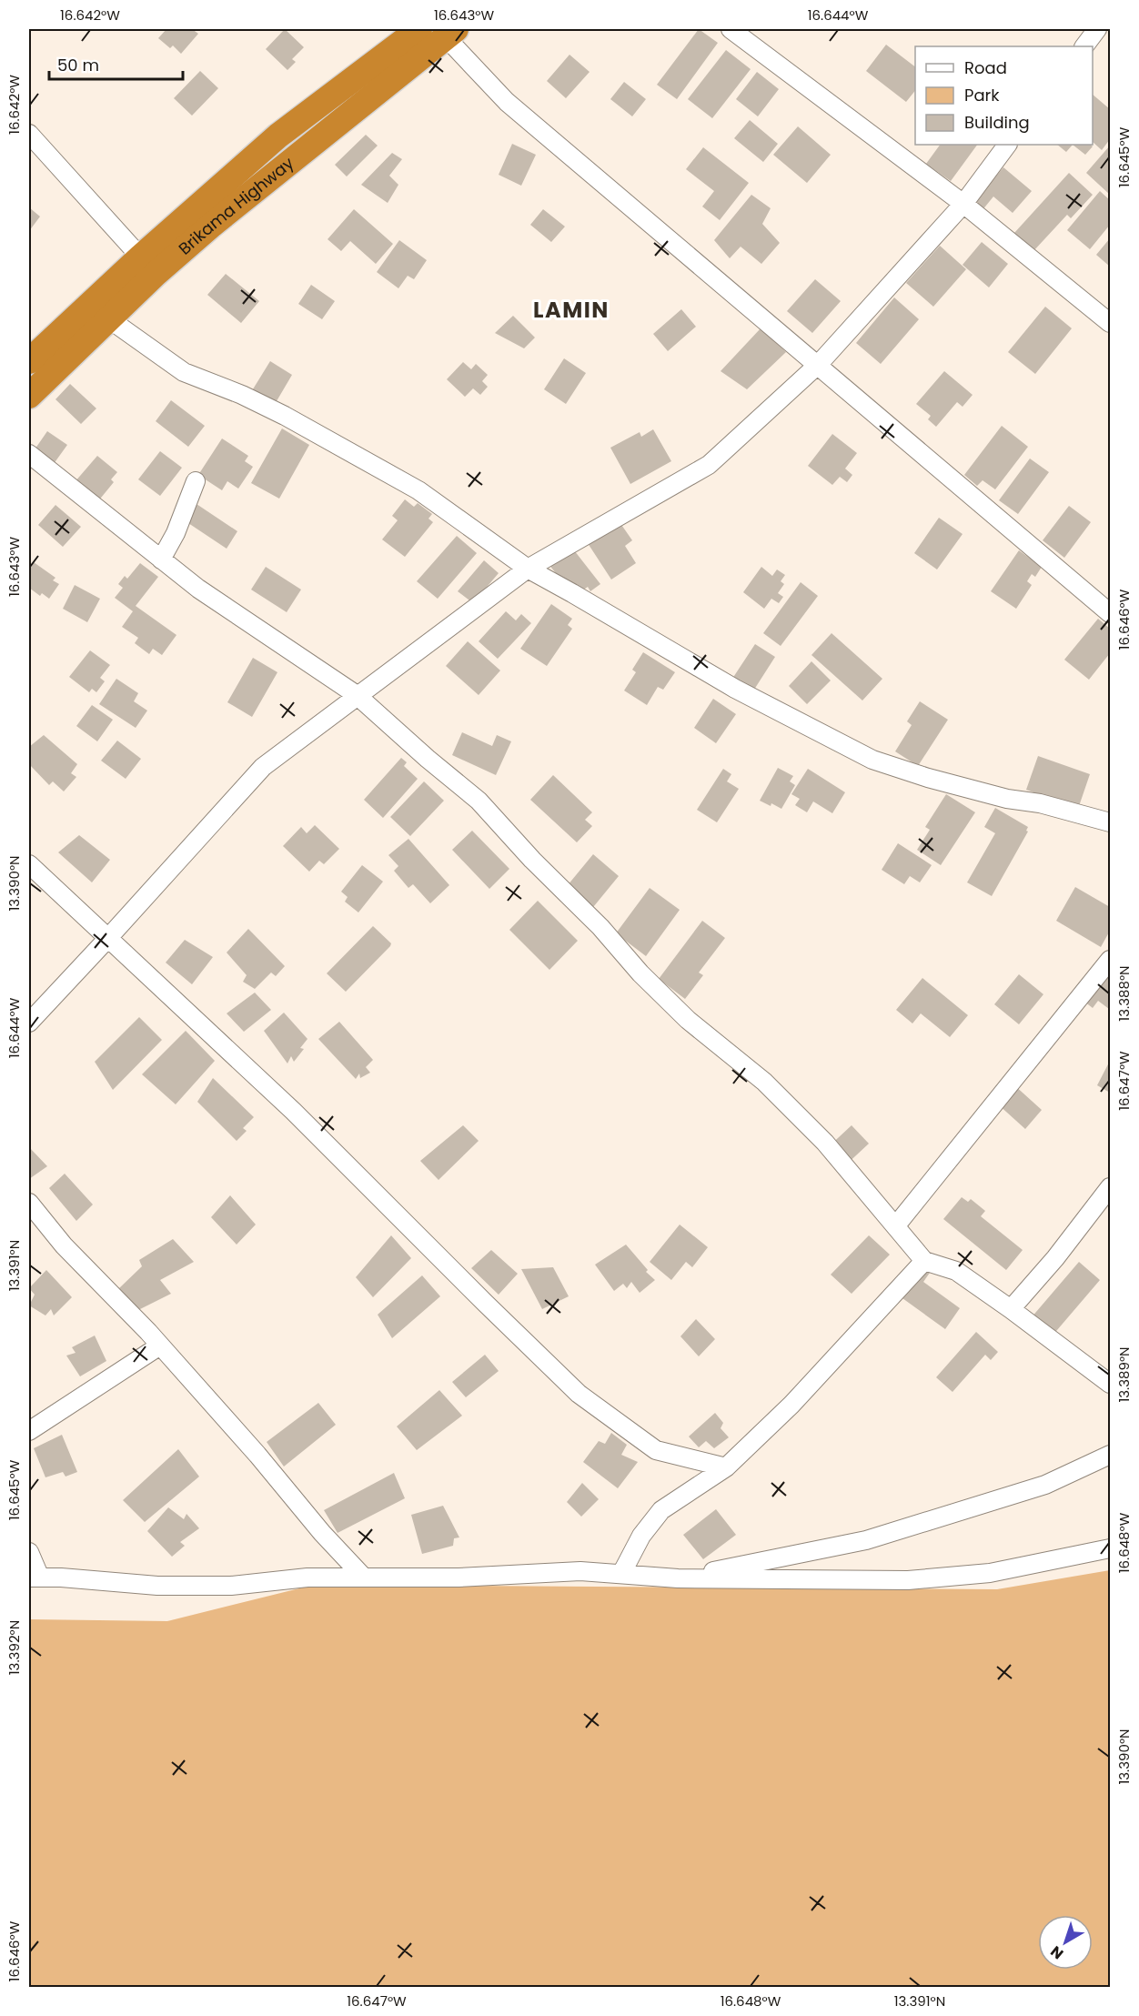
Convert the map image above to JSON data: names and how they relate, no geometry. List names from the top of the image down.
{
  "streets": {
    "highway": ["Brikama Highway"]
  },
  "districts": ["LAMIN"],
  "legend": ["Road", "Park", "Building"],
  "scale_bar": "50 m",
  "north": "bottom left",
  "coordinates": [
    "16.642°W",
    "16.643°W",
    "16.644°W",
    "16.645°W",
    "16.646°W",
    "13.390°N",
    "13.388°N",
    "16.647°W",
    "13.391°N",
    "13.389°N",
    "16.648°W",
    "13.392°N"
  ]
}
